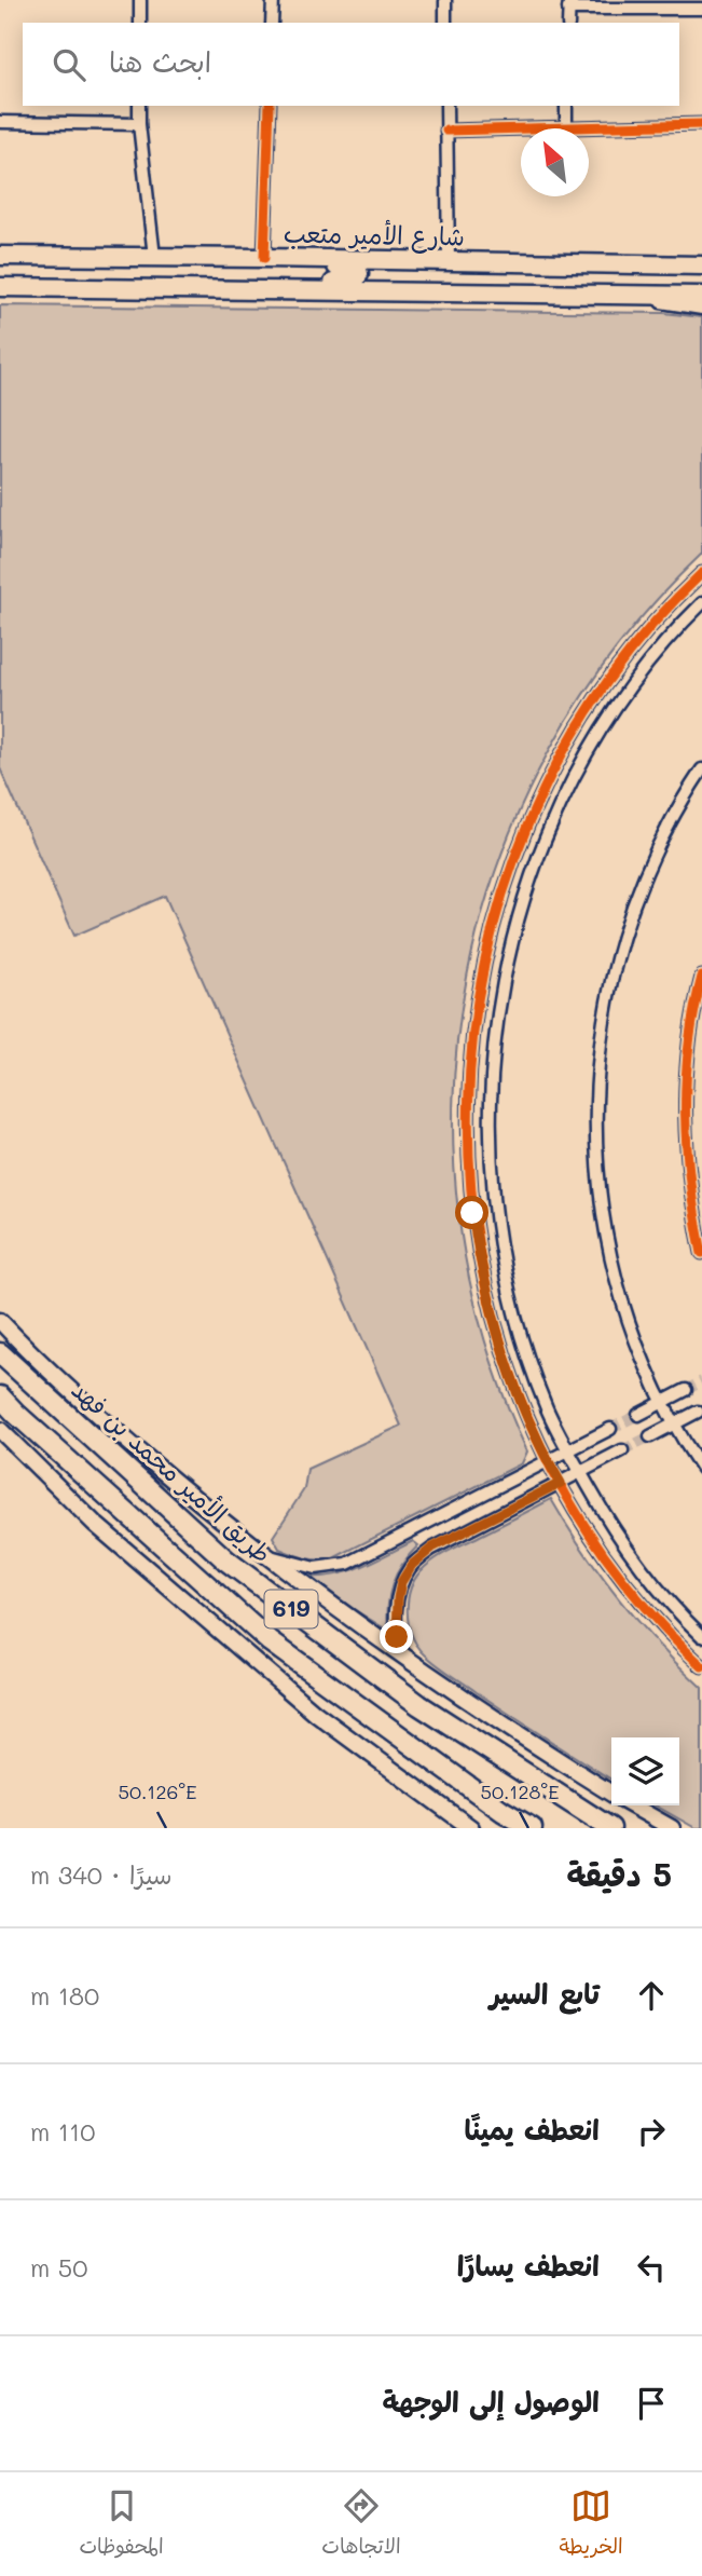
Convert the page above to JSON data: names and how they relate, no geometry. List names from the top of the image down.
{
  "streets": {
    "highway": ["طريق الأمير محمد بن فهد", "619"],
    "main road": ["شارع الأمير متعب"]
  },
  "north": "top left",
  "page": {
    "search": "ابحث هنا",
    "heading": ["5 دقيقة", "سيرًا · 340 m"],
    "list": [
      ["تابع السير", "180 m"],
      ["انعطف يمينًا", "110 m"],
      ["انعطف يسارًا", "50 m"],
      "الوصول إلى الوجهة"
    ],
    "nav": ["الخريطة", "الاتجاهات", "المحفوظات"]
  },
  "coordinates": ["50.126°E", "50.128°E"]
}
